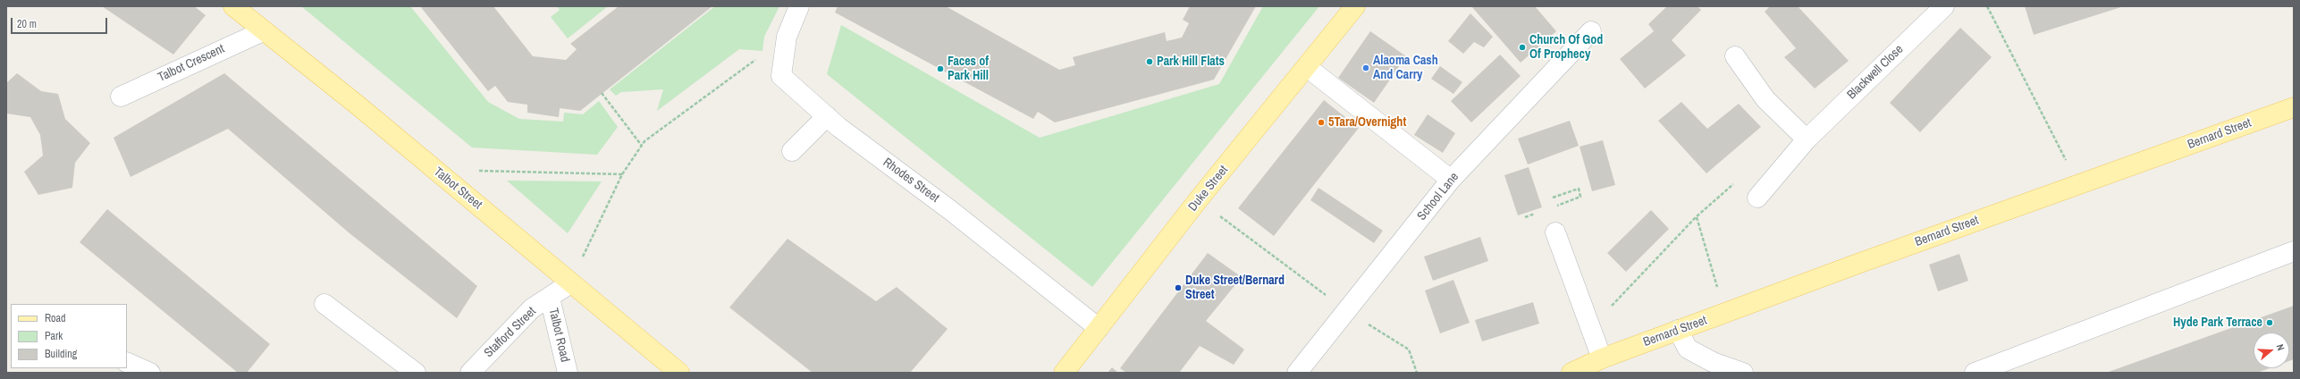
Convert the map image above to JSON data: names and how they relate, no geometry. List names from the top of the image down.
{
  "streets": {
    "main road": ["Bernard Street", "Talbot Street", "Duke Street"],
    "street": [
      "Talbot Crescent",
      "Blackwell Close",
      "Rhodes Street",
      "School Lane",
      "Stafford Street",
      "Talbot Road"
    ]
  },
  "crossings": [
    ["Talbot Crescent", "Talbot Street"],
    ["Rhodes Street", "Duke Street"],
    ["Talbot Street", "Stafford Street"],
    ["Stafford Street", "Talbot Road"]
  ],
  "places": [
    "Church Of God Of Prophecy",
    "Park Hill Flats",
    "Alaoma Cash And Carry",
    "Faces of Park Hill",
    "5Tara/Overnight",
    "Duke Street/Bernard Street",
    "Hyde Park Terrace"
  ],
  "legend": ["Road", "Park", "Building"],
  "scale_bar": "20 m",
  "north": "right"
}
